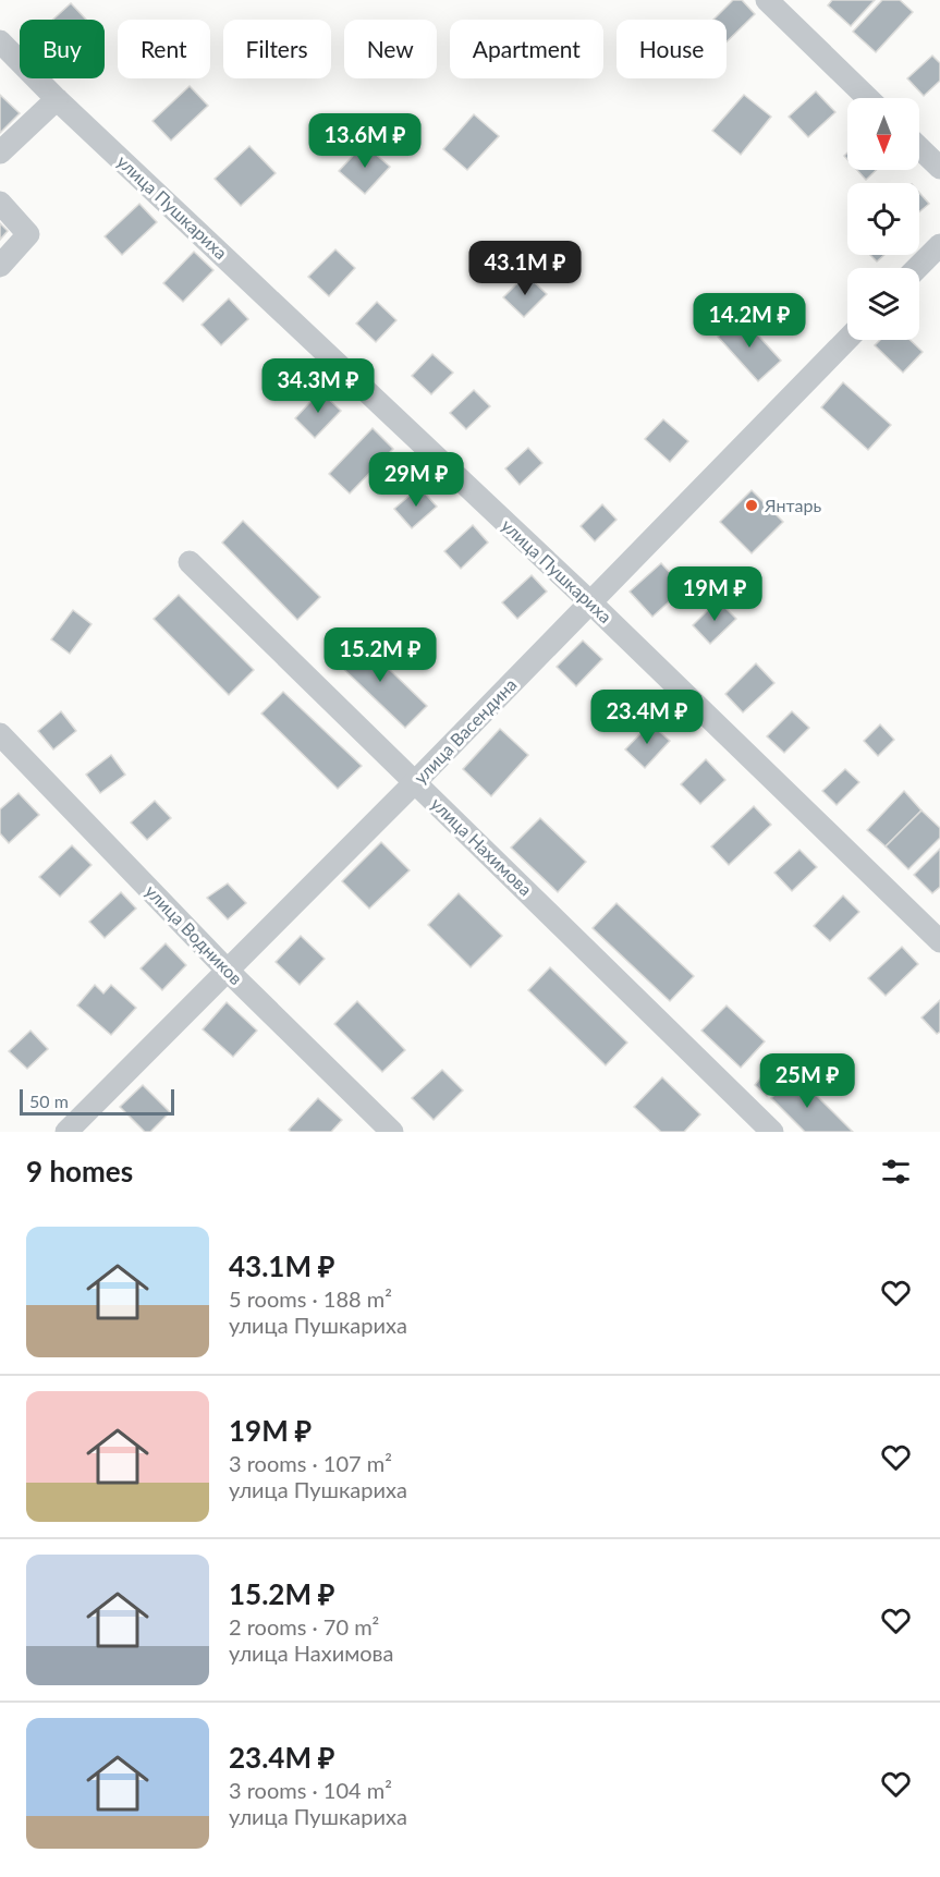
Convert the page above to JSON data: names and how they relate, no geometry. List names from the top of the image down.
{
  "streets": {
    "street": [
      "улица Пушкариха",
      "улица Васендина",
      "улица Нахимова",
      "улица Водников"
    ]
  },
  "crossings": [
    ["улица Пушкариха", "улица Васендина"],
    ["улица Васендина", "улица Нахимова"],
    ["улица Васендина", "улица Водников"]
  ],
  "places": ["Янтарь"],
  "scale_bar": "50 m",
  "north": "bottom",
  "page": {
    "chip": [
      "Buy",
      "Rent",
      "Filters",
      "New",
      "Apartment",
      "House"
    ],
    "price": [
      "13.6M ₽",
      "43.1M ₽",
      "14.2M ₽",
      "34.3M ₽",
      "29M ₽",
      "19M ₽",
      "15.2M ₽",
      "23.4M ₽",
      "25M ₽"
    ],
    "scale": "50 m",
    "heading": "9 homes",
    "list": [
      {
        "name": "43.1M ₽",
        "note": "5 rooms · 188 m² · улица Пушкариха"
      },
      {
        "name": "19M ₽",
        "note": "3 rooms · 107 m² · улица Пушкариха"
      },
      {
        "name": "15.2M ₽",
        "note": "2 rooms · 70 m² · улица Нахимова"
      },
      {
        "name": "23.4M ₽",
        "note": "3 rooms · 104 m² · улица Пушкариха"
      }
    ]
  }
}
